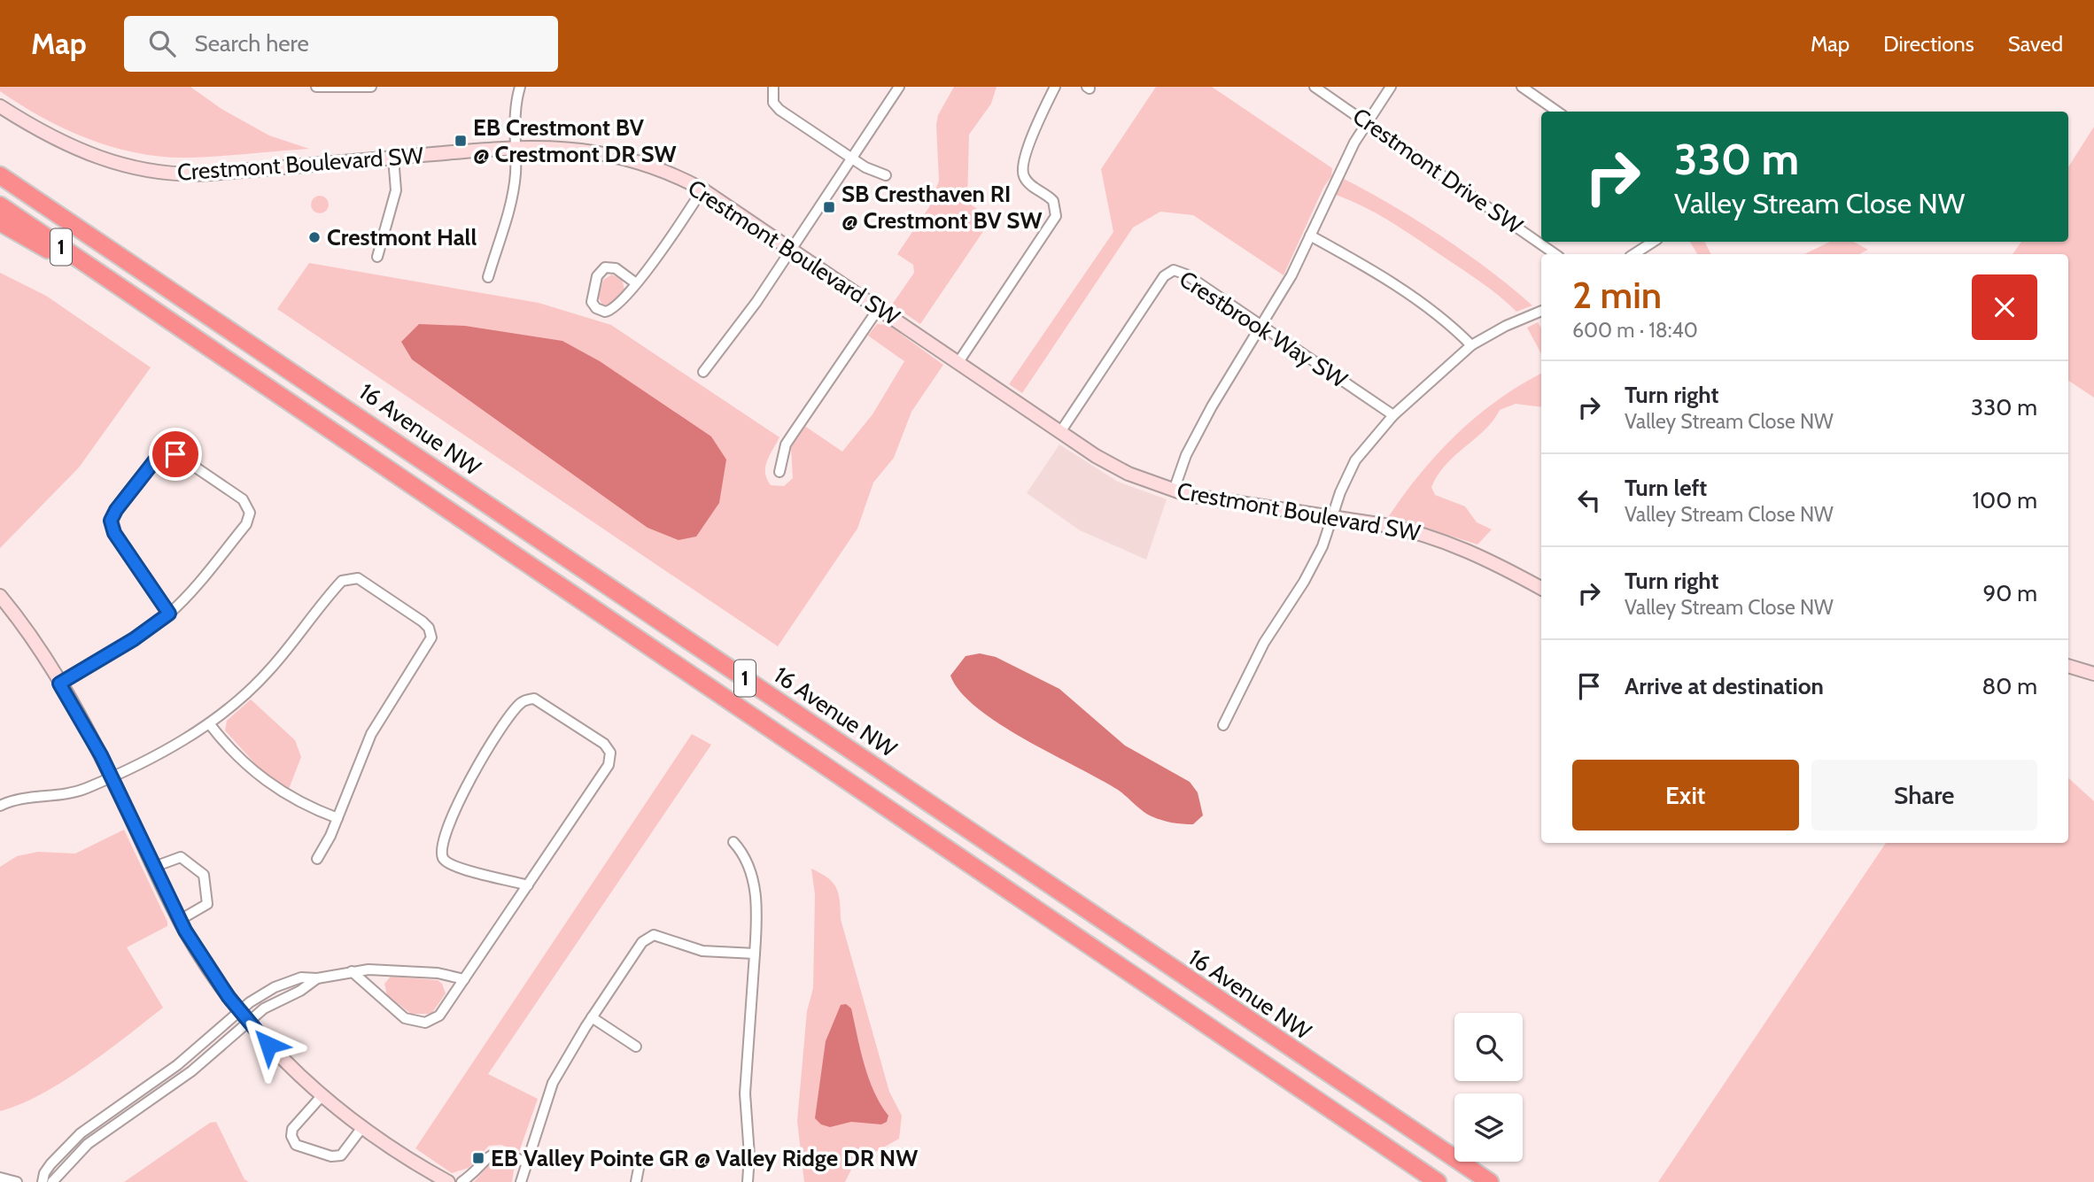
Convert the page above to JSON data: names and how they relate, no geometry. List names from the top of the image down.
{
  "streets": {
    "highway": ["1", "16 Avenue NW"],
    "street": ["Crestmont Boulevard SW", "Crestmont Drive SW", "Crestbrook Way SW"]
  },
  "crossings": [
    ["Crestmont Boulevard SW", "Crestbrook Way SW"]
  ],
  "places": {
    "transit": ["EB Crestmont BV @ Crestmont DR SW", "SB Cresthaven RI @ Crestmont BV SW", "EB Valley Pointe GR @ Valley Ridge DR NW"],
    "other": ["Crestmont Hall"]
  },
  "page": {
    "header": "Map",
    "search": "Search here",
    "nav": ["Map", "Directions", "Saved"],
    "turn": ["330 m", "Valley Stream Close NW"],
    "heading": ["2 min", "600 m · 18:40"],
    "list": [
      {
        "name": "Turn right",
        "note": "Valley Stream Close NW",
        "value": "330 m"
      },
      {
        "name": "Turn left",
        "note": "Valley Stream Close NW",
        "value": "100 m"
      },
      {
        "name": "Turn right",
        "note": "Valley Stream Close NW",
        "value": "90 m"
      },
      {
        "name": "Arrive at destination",
        "value": "80 m"
      }
    ],
    "buttons": ["Exit", "Share"]
  }
}
